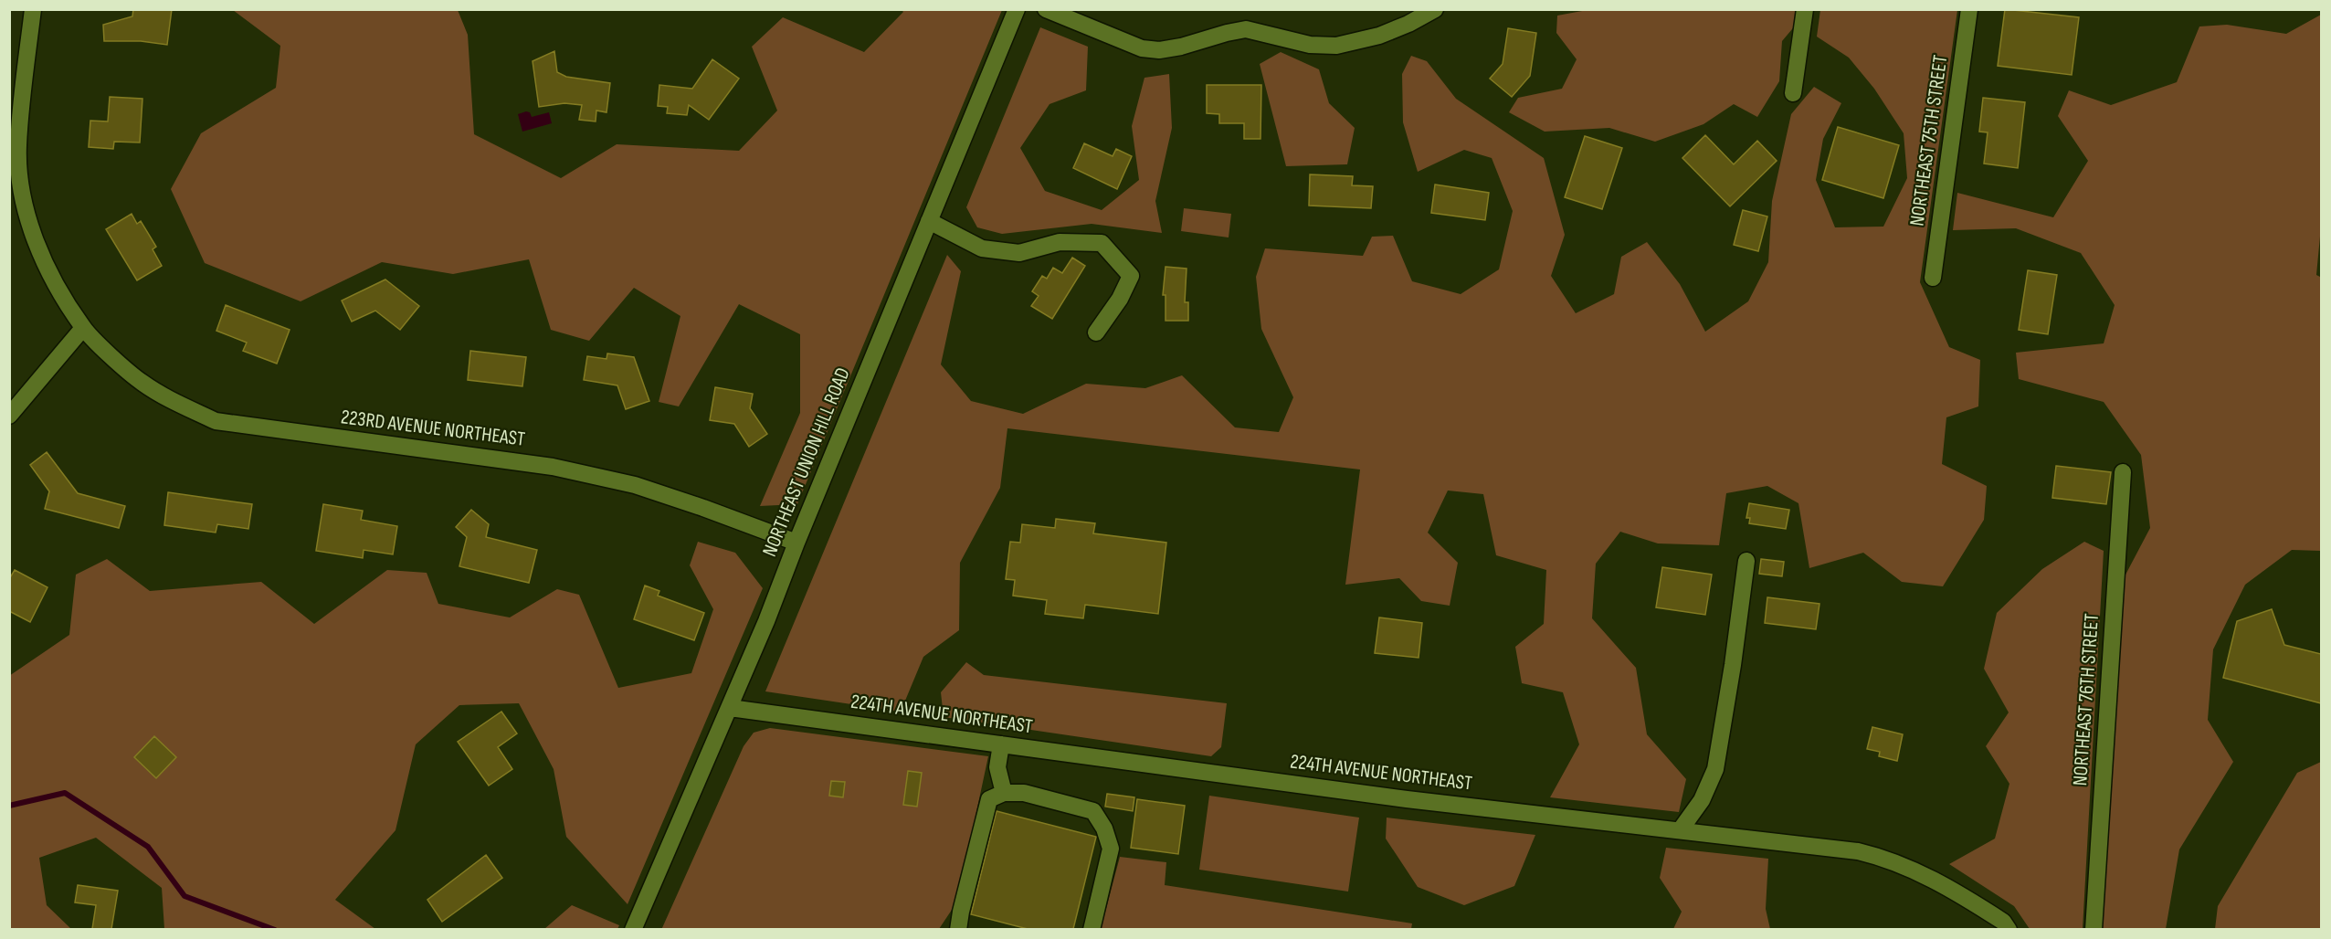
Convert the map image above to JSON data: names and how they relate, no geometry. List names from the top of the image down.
{
  "streets": {
    "street": [
      "NORTHEAST 75TH STREET",
      "223RD AVENUE NORTHEAST",
      "NORTHEAST UNION HILL ROAD",
      "NORTHEAST 76TH STREET",
      "224TH AVENUE NORTHEAST"
    ]
  },
  "crossings": [
    ["223RD AVENUE NORTHEAST", "NORTHEAST UNION HILL ROAD"],
    ["NORTHEAST UNION HILL ROAD", "224TH AVENUE NORTHEAST"]
  ]
}
